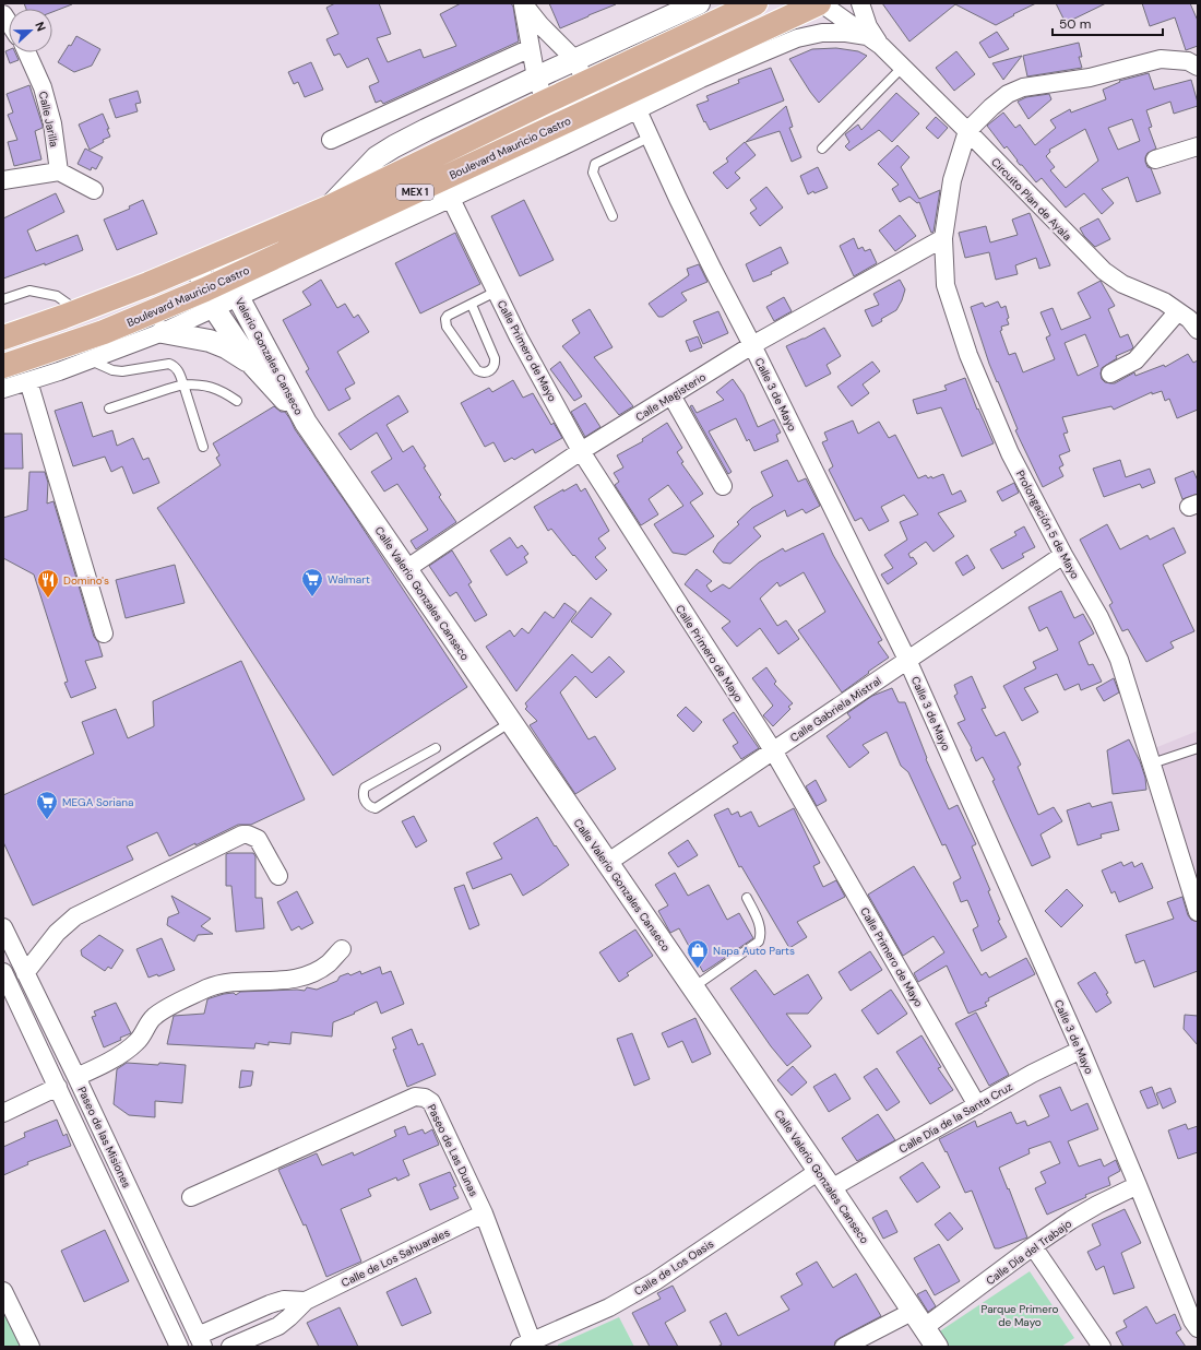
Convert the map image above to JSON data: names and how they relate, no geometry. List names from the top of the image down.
{
  "streets": {
    "main road": ["Boulevard Mauricio Castro", "MEX 1"],
    "street": [
      "Calle Jarilla",
      "Circuito Plan de Ayala",
      "Calle Primero de Mayo",
      "Valerio Gonzales Canseco",
      "Calle 3 de Mayo",
      "Calle Magisterio",
      "Prolongación 5 de Mayo",
      "Calle Valerio Gonzales Canseco",
      "Calle Gabriela Mistral",
      "Calle Día de la Santa Cruz",
      "Paseo de las Misiones",
      "Paseo de Las Dunas",
      "Calle Día del Trabajo",
      "Calle de Los Sahuarales",
      "Calle de Los Oasis"
    ]
  },
  "crossings": [
    ["Boulevard Mauricio Castro", "Circuito Plan de Ayala"],
    ["Boulevard Mauricio Castro", "Valerio Gonzales Canseco"],
    ["MEX 1", "Valerio Gonzales Canseco"],
    ["Circuito Plan de Ayala", "Prolongación 5 de Mayo"],
    ["Calle Primero de Mayo", "Calle Magisterio"],
    ["Calle Primero de Mayo", "Calle Gabriela Mistral"],
    ["Calle Primero de Mayo", "Calle Día de la Santa Cruz"],
    ["Valerio Gonzales Canseco", "Calle Valerio Gonzales Canseco"],
    ["Calle 3 de Mayo", "Calle Magisterio"],
    ["Calle 3 de Mayo", "Calle Gabriela Mistral"],
    ["Calle 3 de Mayo", "Calle Día de la Santa Cruz"],
    ["Calle 3 de Mayo", "Calle Día del Trabajo"],
    ["Calle Magisterio", "Prolongación 5 de Mayo"],
    ["Calle Magisterio", "Calle Valerio Gonzales Canseco"],
    ["Prolongación 5 de Mayo", "Calle Gabriela Mistral"],
    ["Calle Valerio Gonzales Canseco", "Calle Gabriela Mistral"],
    ["Calle Valerio Gonzales Canseco", "Calle Día de la Santa Cruz"],
    ["Calle Valerio Gonzales Canseco", "Calle Día del Trabajo"],
    ["Calle Valerio Gonzales Canseco", "Calle de Los Oasis"],
    ["Calle Día de la Santa Cruz", "Calle de Los Oasis"],
    ["Paseo de Las Dunas", "Calle de Los Sahuarales"],
    ["Paseo de Las Dunas", "Calle de Los Oasis"]
  ],
  "parks": ["Parque Primero de Mayo"],
  "places": {
    "supermarket": ["Walmart", "MEGA Soriana"],
    "restaurant": ["Domino's"],
    "shop": ["Napa Auto Parts"]
  },
  "scale_bar": "50 m",
  "north": "right"
}
